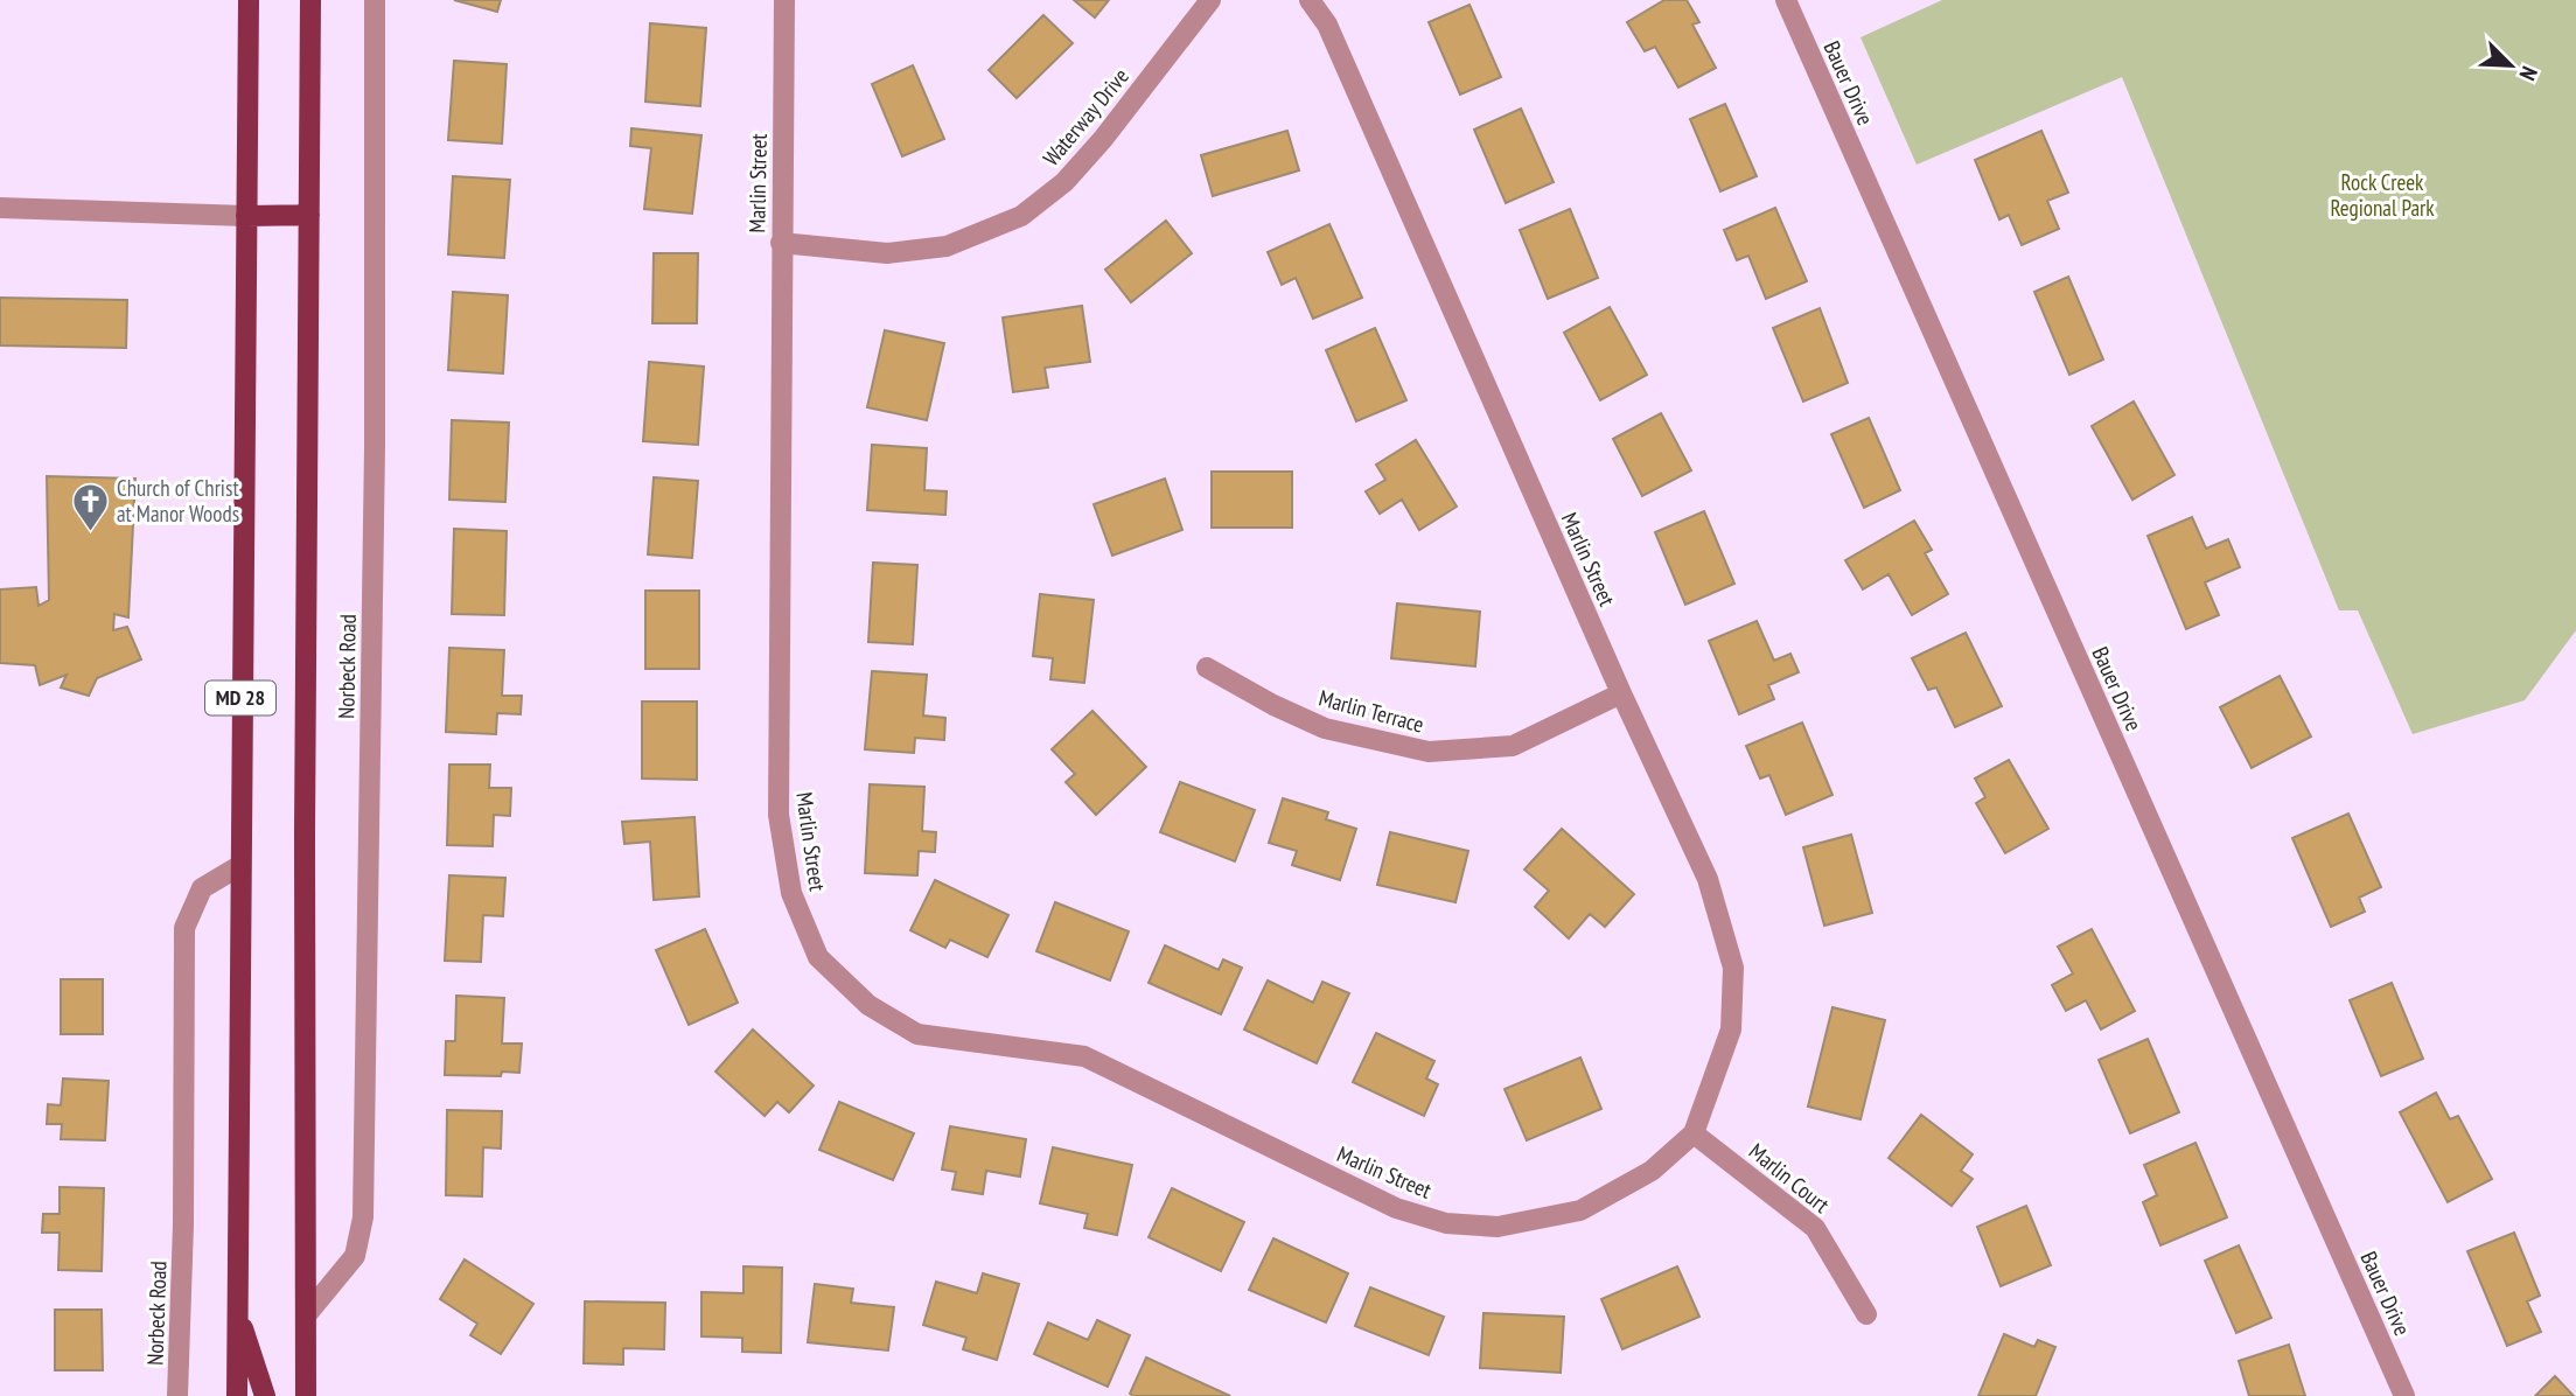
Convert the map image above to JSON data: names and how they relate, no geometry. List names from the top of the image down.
{
  "streets": {
    "main road": ["Norbeck Road", "MD 28"],
    "street": [
      "Bauer Drive",
      "Waterway Drive",
      "Marlin Street",
      "Marlin Terrace",
      "Marlin Court"
    ]
  },
  "crossings": [
    ["Waterway Drive", "Marlin Street"],
    ["Marlin Street", "Marlin Terrace"],
    ["Marlin Street", "Marlin Court"],
    ["Norbeck Road", "MD 28"]
  ],
  "parks": ["Rock Creek Regional Park"],
  "places": {
    "church": ["Church of Christ at Manor Woods"]
  },
  "north": "bottom right"
}
